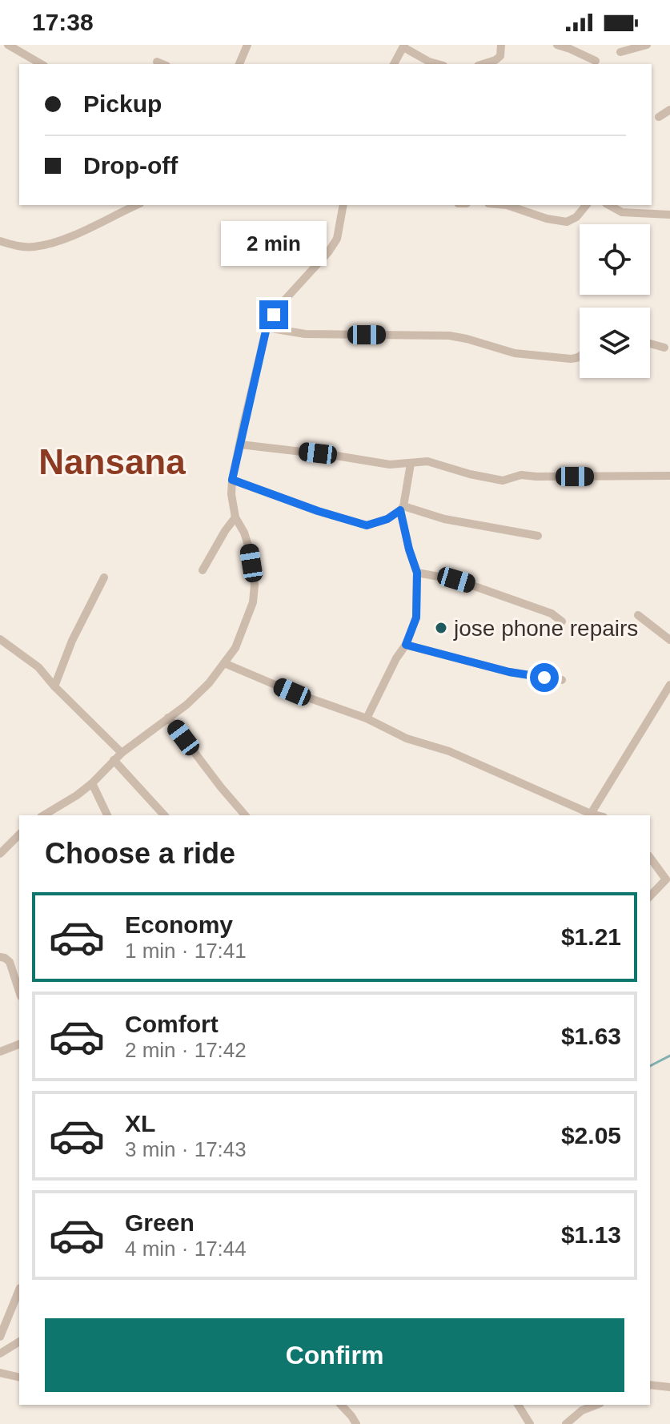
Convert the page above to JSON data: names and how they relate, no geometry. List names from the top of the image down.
{
  "districts": ["Nansana"],
  "places": ["jose phone repairs"],
  "page": {
    "status": "17:38",
    "banner": ["Pickup", "Drop-off"],
    "bubble": "2 min",
    "heading": "Choose a ride",
    "list": [
      {
        "name": "Economy",
        "note": "1 min · 17:41",
        "value": "$1.21"
      },
      {
        "name": "Comfort",
        "note": "2 min · 17:42",
        "value": "$1.63"
      },
      {
        "name": "XL",
        "note": "3 min · 17:43",
        "value": "$2.05"
      },
      {
        "name": "Green",
        "note": "4 min · 17:44",
        "value": "$1.13"
      }
    ],
    "buttons": "Confirm"
  }
}
